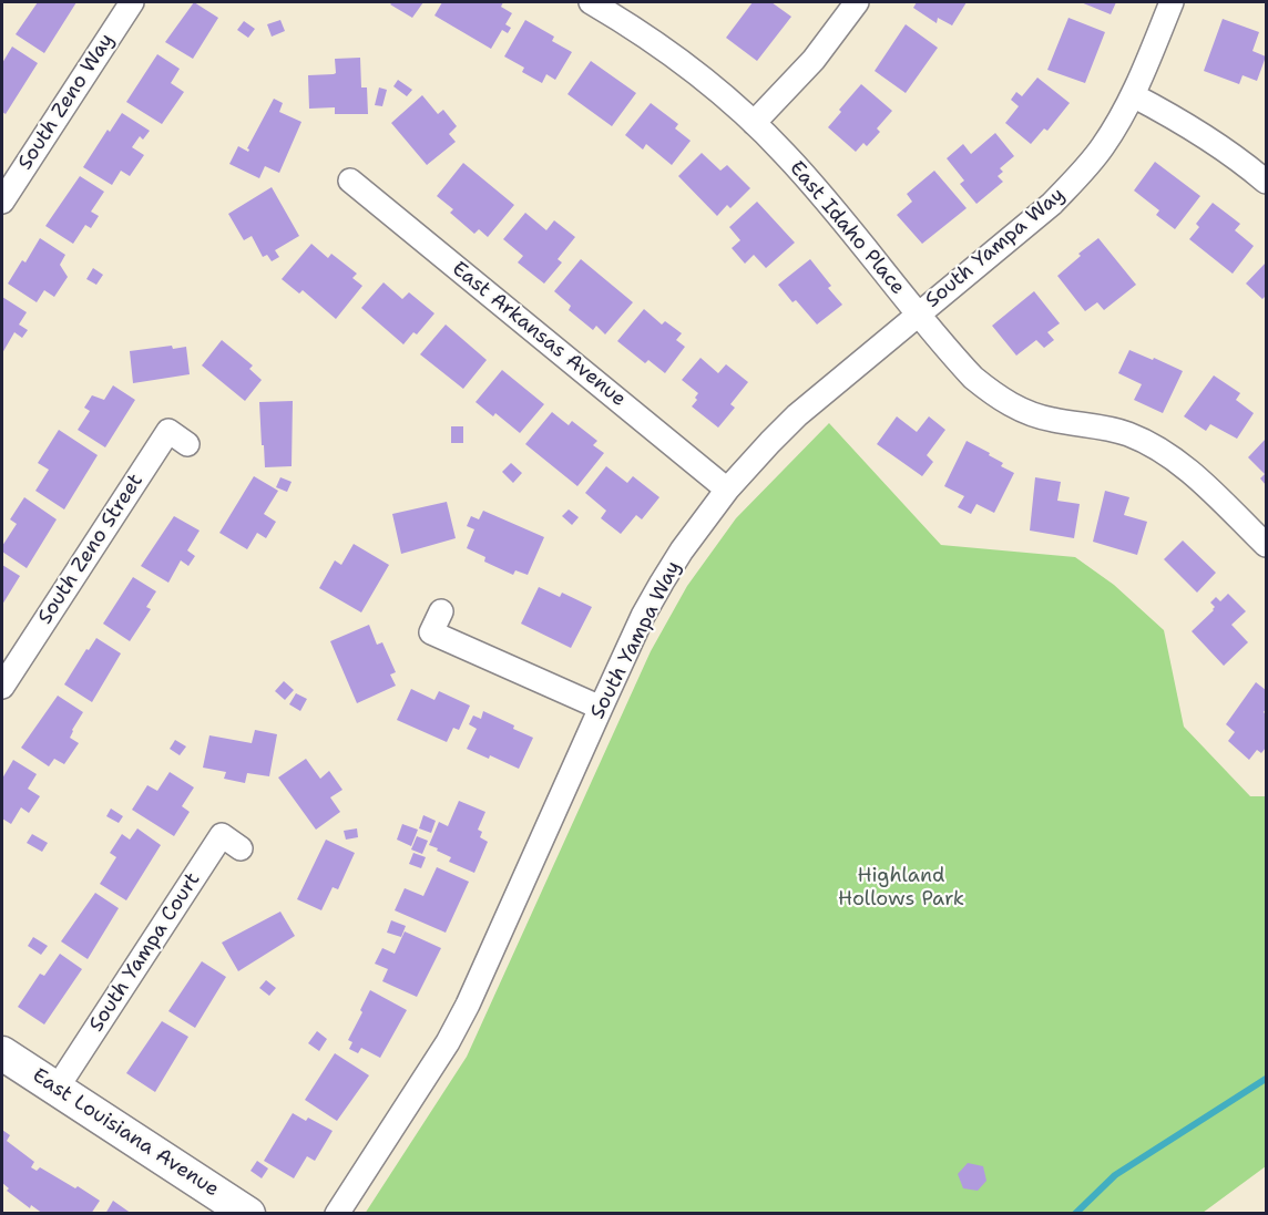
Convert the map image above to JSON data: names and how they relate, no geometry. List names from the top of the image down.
{
  "streets": {
    "street": [
      "South Zeno Way",
      "East Idaho Place",
      "South Yampa Way",
      "East Arkansas Avenue",
      "South Zeno Street",
      "South Yampa Court",
      "East Louisiana Avenue"
    ]
  },
  "crossings": [
    ["East Idaho Place", "South Yampa Way"],
    ["South Yampa Way", "East Arkansas Avenue"],
    ["South Yampa Court", "East Louisiana Avenue"]
  ],
  "parks": ["Highland Hollows Park"]
}
